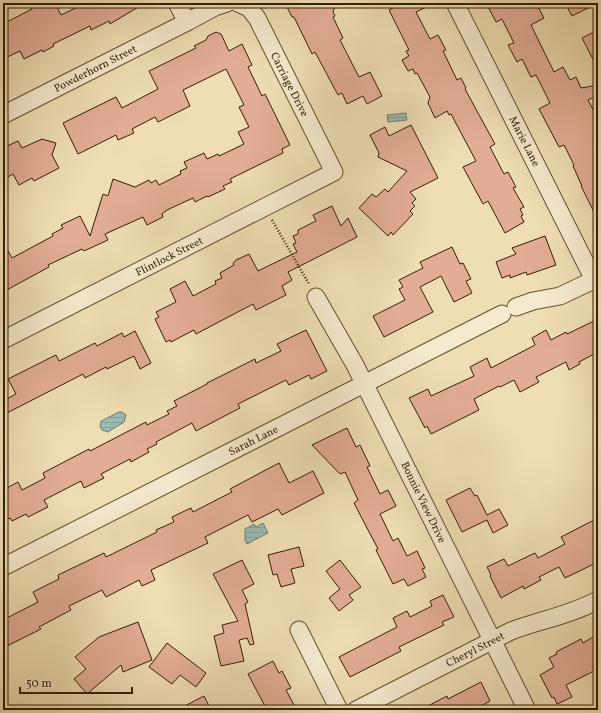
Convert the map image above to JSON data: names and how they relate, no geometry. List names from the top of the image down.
{
  "streets": {
    "street": [
      "Powderhorn Street",
      "Carriage Drive",
      "Marie Lane",
      "Flintlock Street",
      "Sarah Lane",
      "Bonnie View Drive",
      "Cheryl Street"
    ]
  },
  "crossings": [
    ["Carriage Drive", "Flintlock Street"],
    ["Marie Lane", "Sarah Lane"],
    ["Sarah Lane", "Bonnie View Drive"],
    ["Bonnie View Drive", "Cheryl Street"]
  ],
  "scale_bar": "50 m"
}
